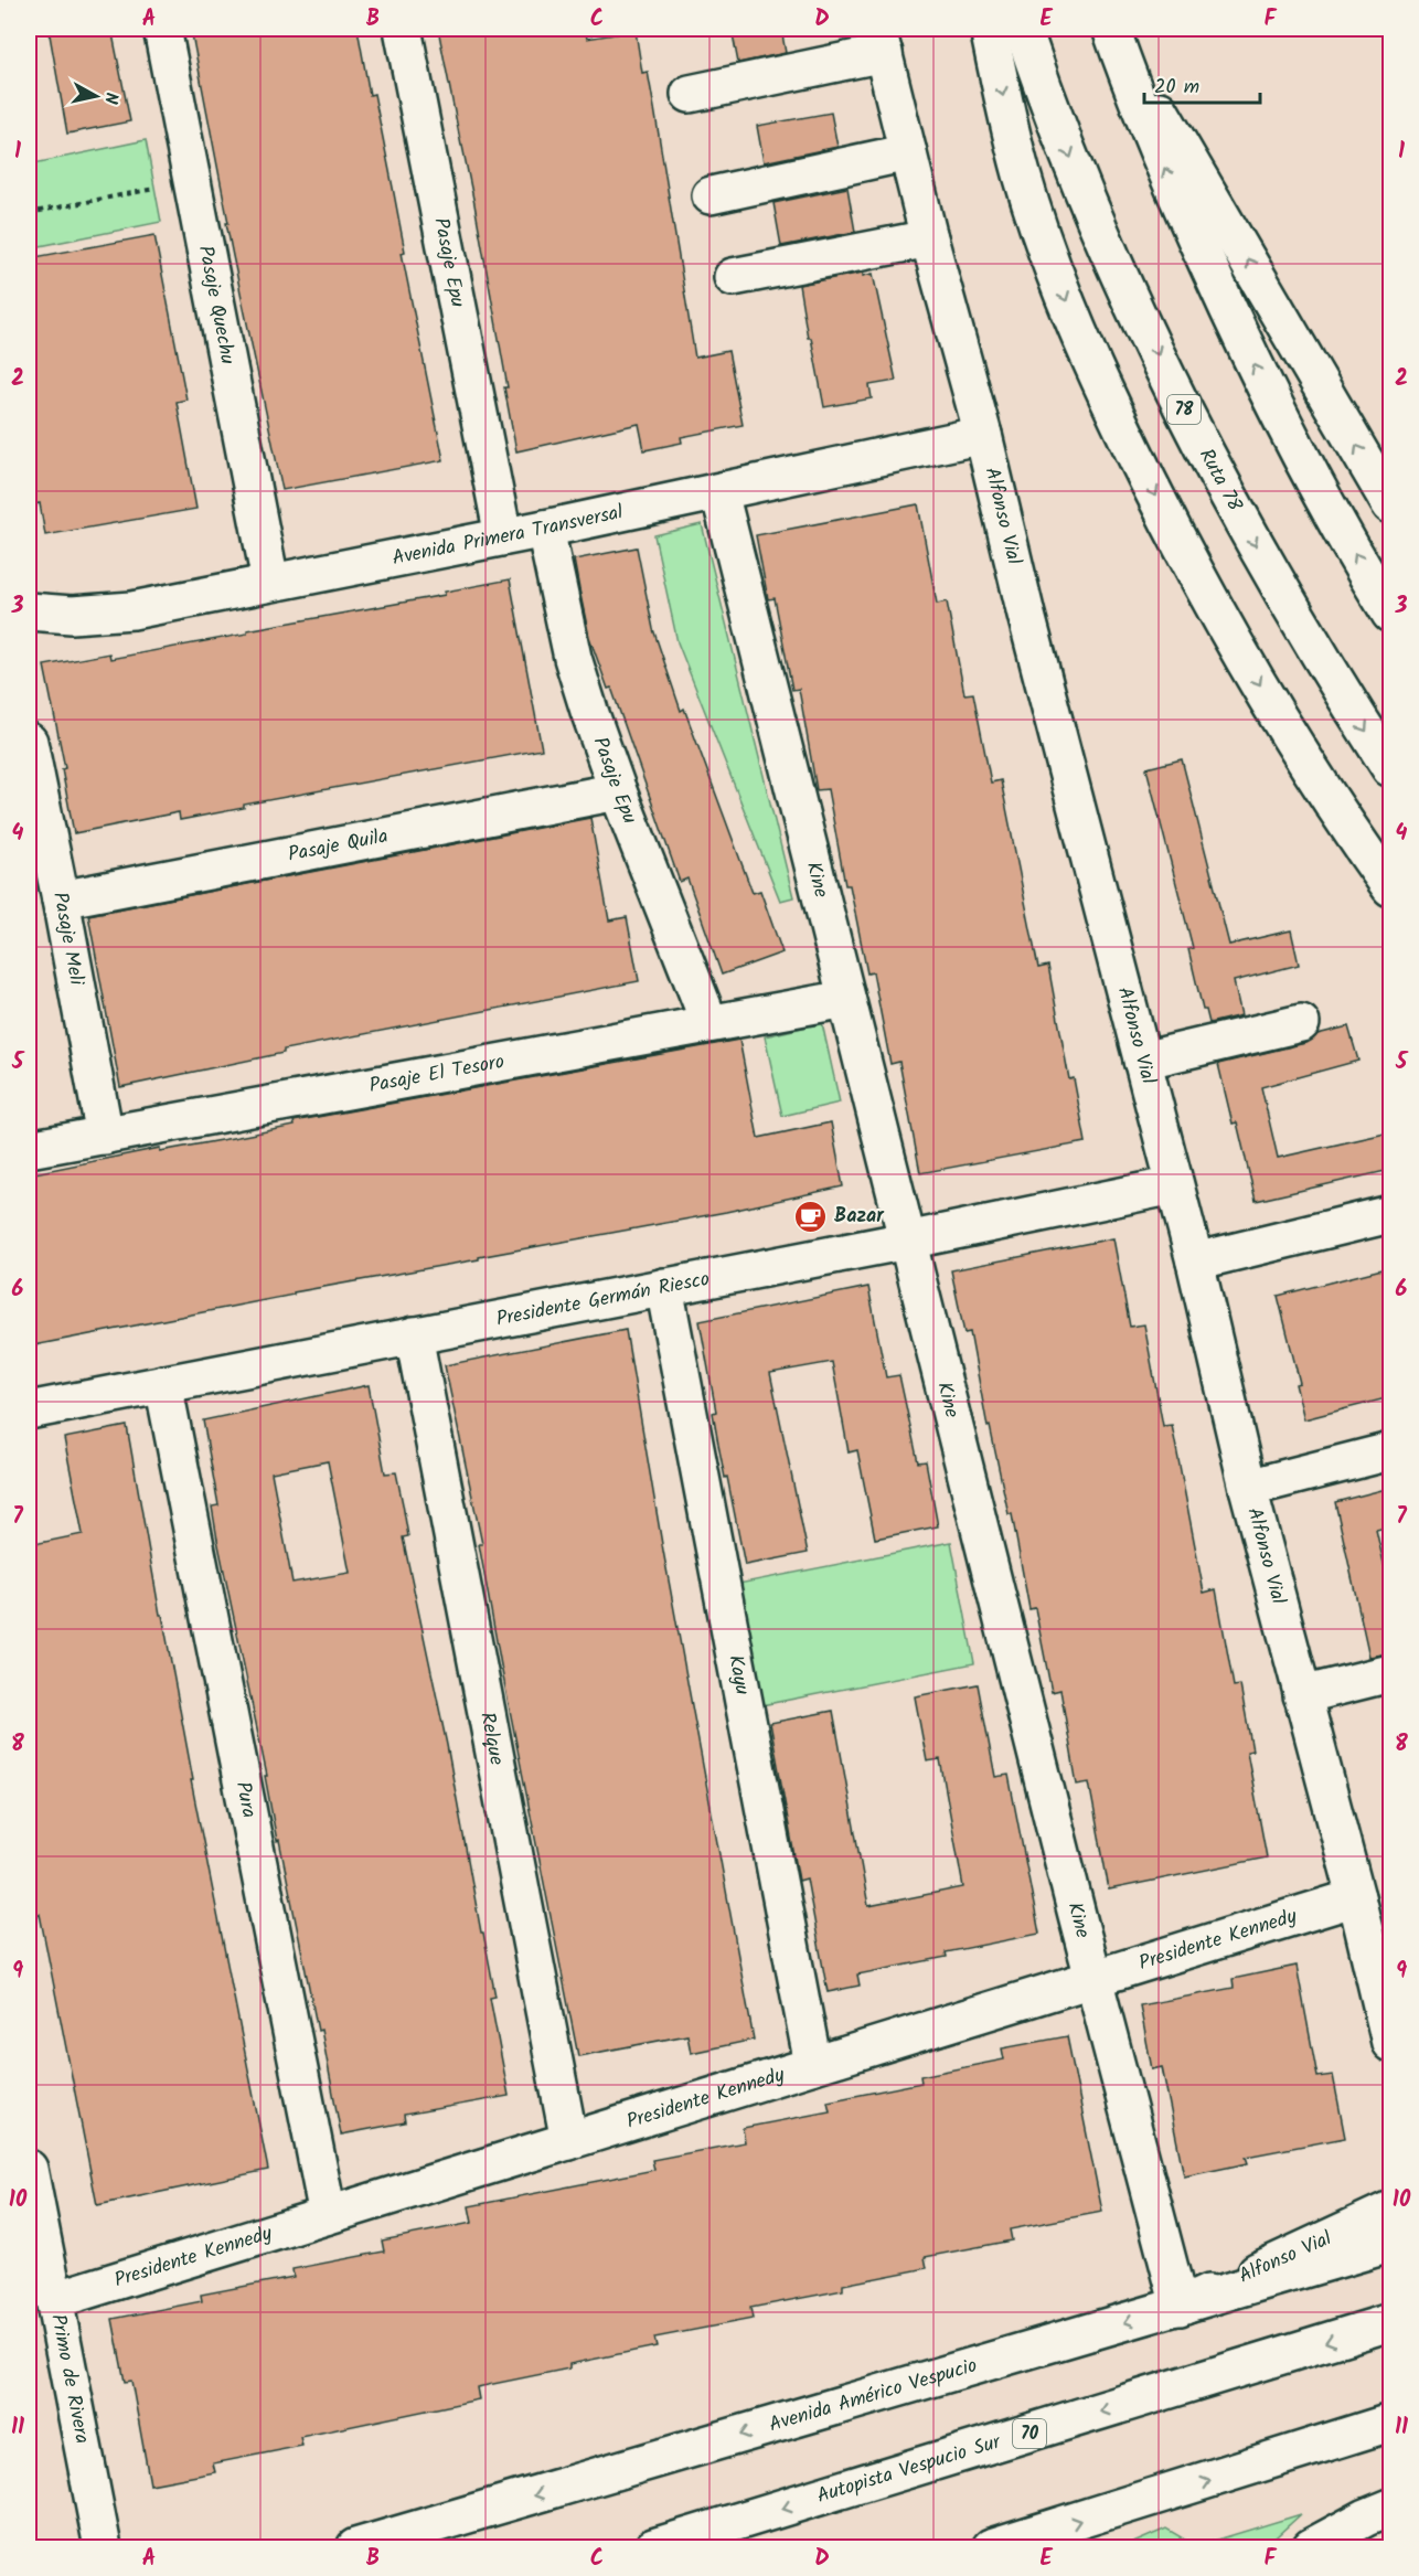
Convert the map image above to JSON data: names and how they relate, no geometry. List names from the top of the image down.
{
  "streets": {
    "main road": [
      "Pasaje Epu",
      "Pasaje Quechu",
      "78",
      "Ruta 78",
      "Alfonso Vial",
      "Avenida Primera Transversal",
      "Pasaje Quila",
      "Kine",
      "Pasaje Meli",
      "Pasaje El Tesoro",
      "Presidente Germán Riesco",
      "Kayu",
      "Relque",
      "Pura",
      "Presidente Kennedy",
      "Primo de Rivera",
      "Avenida Américo Vespucio",
      "70",
      "Autopista Vespucio Sur"
    ]
  },
  "crossings": [
    ["Pasaje Epu", "Avenida Primera Transversal"],
    ["Pasaje Epu", "Pasaje Quila"],
    ["Pasaje Epu", "Pasaje El Tesoro"],
    ["Pasaje Quechu", "Avenida Primera Transversal"],
    ["Alfonso Vial", "Avenida Primera Transversal"],
    ["Alfonso Vial", "Kine"],
    ["Alfonso Vial", "Presidente Germán Riesco"],
    ["Alfonso Vial", "Presidente Kennedy"],
    ["Alfonso Vial", "Avenida Américo Vespucio"],
    ["Avenida Primera Transversal", "Kine"],
    ["Pasaje Quila", "Pasaje Meli"],
    ["Kine", "Pasaje El Tesoro"],
    ["Kine", "Presidente Germán Riesco"],
    ["Kine", "Presidente Kennedy"],
    ["Kine", "Avenida Américo Vespucio"],
    ["Pasaje Meli", "Pasaje El Tesoro"],
    ["Presidente Germán Riesco", "Kayu"],
    ["Presidente Germán Riesco", "Relque"],
    ["Presidente Germán Riesco", "Pura"],
    ["Kayu", "Presidente Kennedy"],
    ["Relque", "Presidente Kennedy"],
    ["Pura", "Presidente Kennedy"],
    ["Presidente Kennedy", "Primo de Rivera"]
  ],
  "one_way": ["Avenida Américo Vespucio"],
  "places": {
    "cafe": ["Bazar"]
  },
  "scale_bar": "20 m",
  "north": "right",
  "grid": {
    "columns": [
      "A",
      "B",
      "C",
      "D",
      "E",
      "F"
    ],
    "rows": [
      "1",
      "2",
      "3",
      "4",
      "5",
      "6",
      "7",
      "8",
      "9",
      "10",
      "11"
    ]
  }
}
